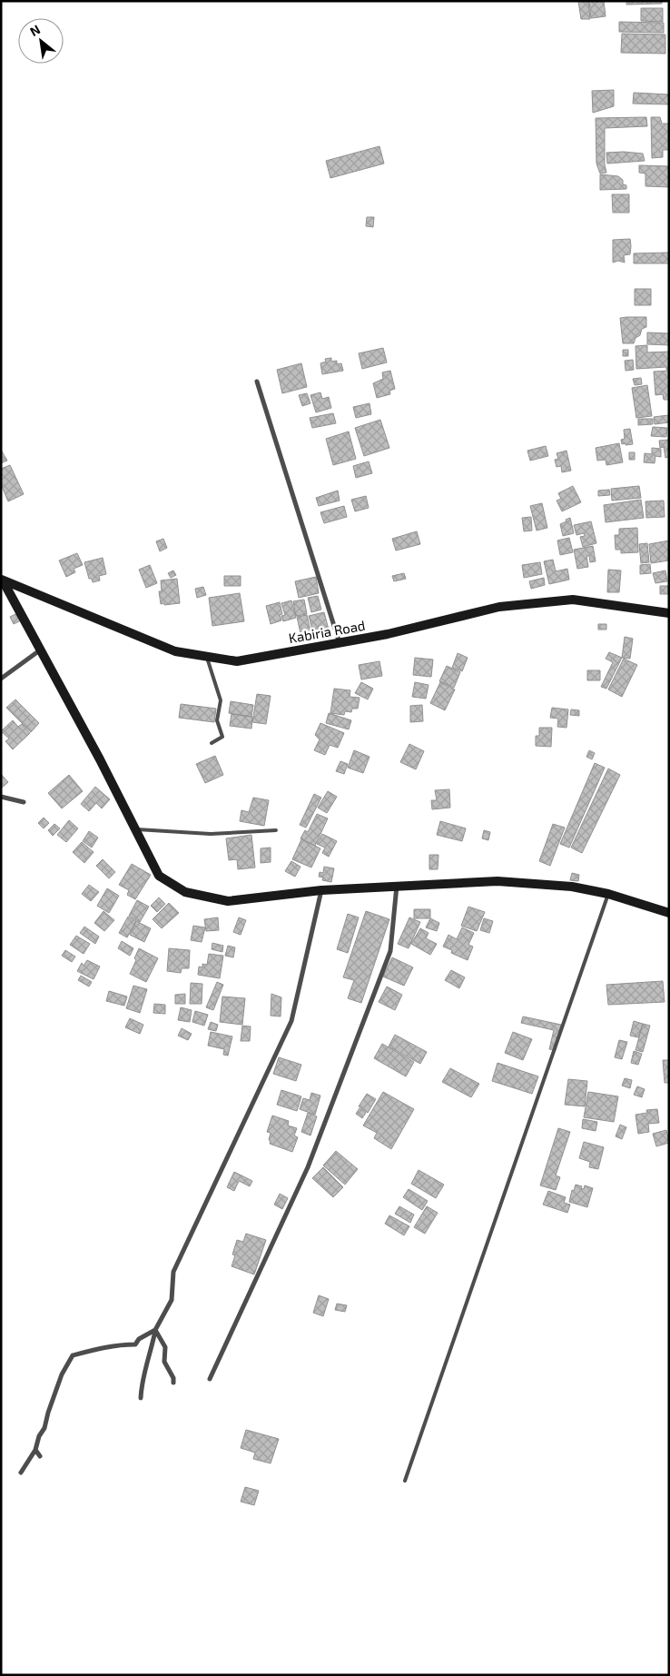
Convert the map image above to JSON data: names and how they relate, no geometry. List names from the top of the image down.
{
  "streets": {
    "main road": ["Kabiria Road"]
  },
  "north": "top left"
}
